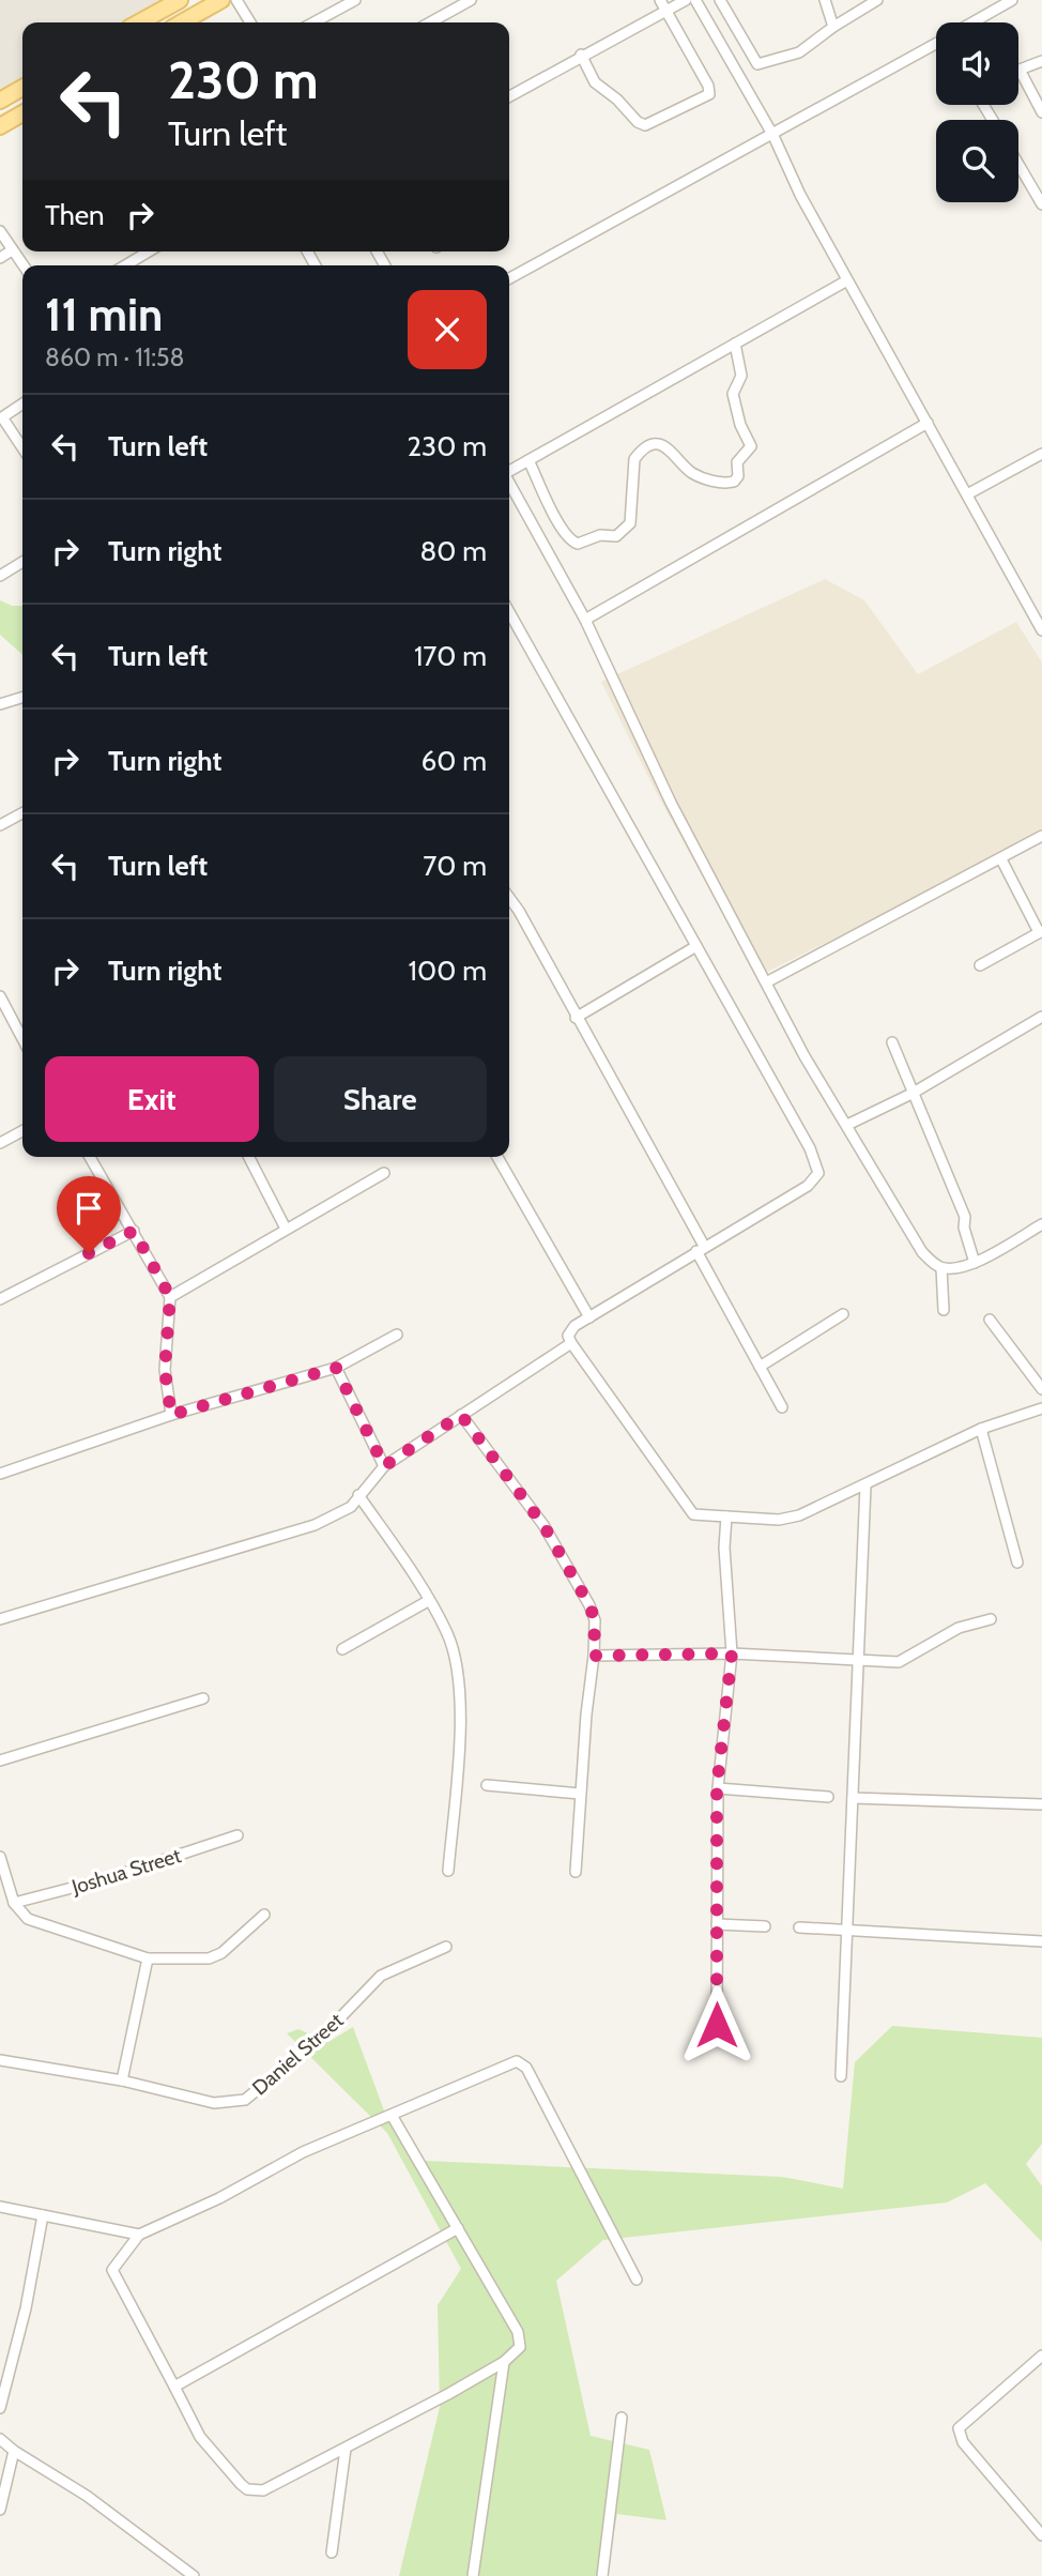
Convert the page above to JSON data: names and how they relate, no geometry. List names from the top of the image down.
{
  "streets": {
    "street": ["Joshua Street", "Daniel Street"]
  },
  "page": {
    "turn": ["230 m", "Turn left"],
    "then": "Then",
    "heading": ["11 min", "860 m · 11:58"],
    "list": [
      {
        "name": "Turn left",
        "value": "230 m"
      },
      {
        "name": "Turn right",
        "value": "80 m"
      },
      {
        "name": "Turn left",
        "value": "170 m"
      },
      {
        "name": "Turn right",
        "value": "60 m"
      },
      {
        "name": "Turn left",
        "value": "70 m"
      },
      {
        "name": "Turn right",
        "value": "100 m"
      }
    ],
    "buttons": ["Exit", "Share"]
  }
}
